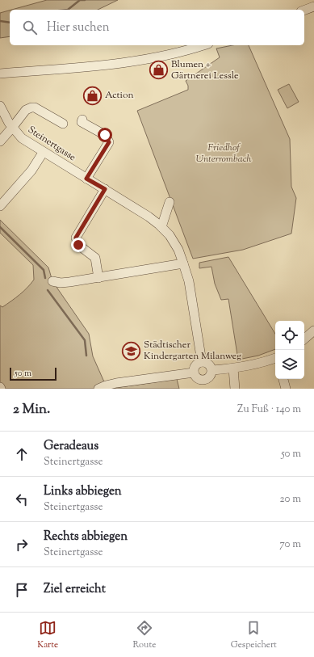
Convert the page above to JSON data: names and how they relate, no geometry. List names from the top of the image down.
{
  "streets": {
    "street": ["Steinertgasse"]
  },
  "parks": ["Friedhof Unterrombach"],
  "places": {
    "shop": ["Blumen + Gärtnerei Lessle", "Action"],
    "school or university": ["Städtischer Kindergarten Milanweg"]
  },
  "scale_bar": "50 m",
  "page": {
    "search": "Hier suchen",
    "scale": "50 m",
    "heading": ["2 Min.", "Zu Fuß · 140 m"],
    "list": [
      ["Geradeaus", "Steinertgasse", "50 m"],
      ["Links abbiegen", "Steinertgasse", "20 m"],
      ["Rechts abbiegen", "Steinertgasse", "70 m"],
      "Ziel erreicht"
    ],
    "nav": ["Karte", "Route", "Gespeichert"]
  }
}
